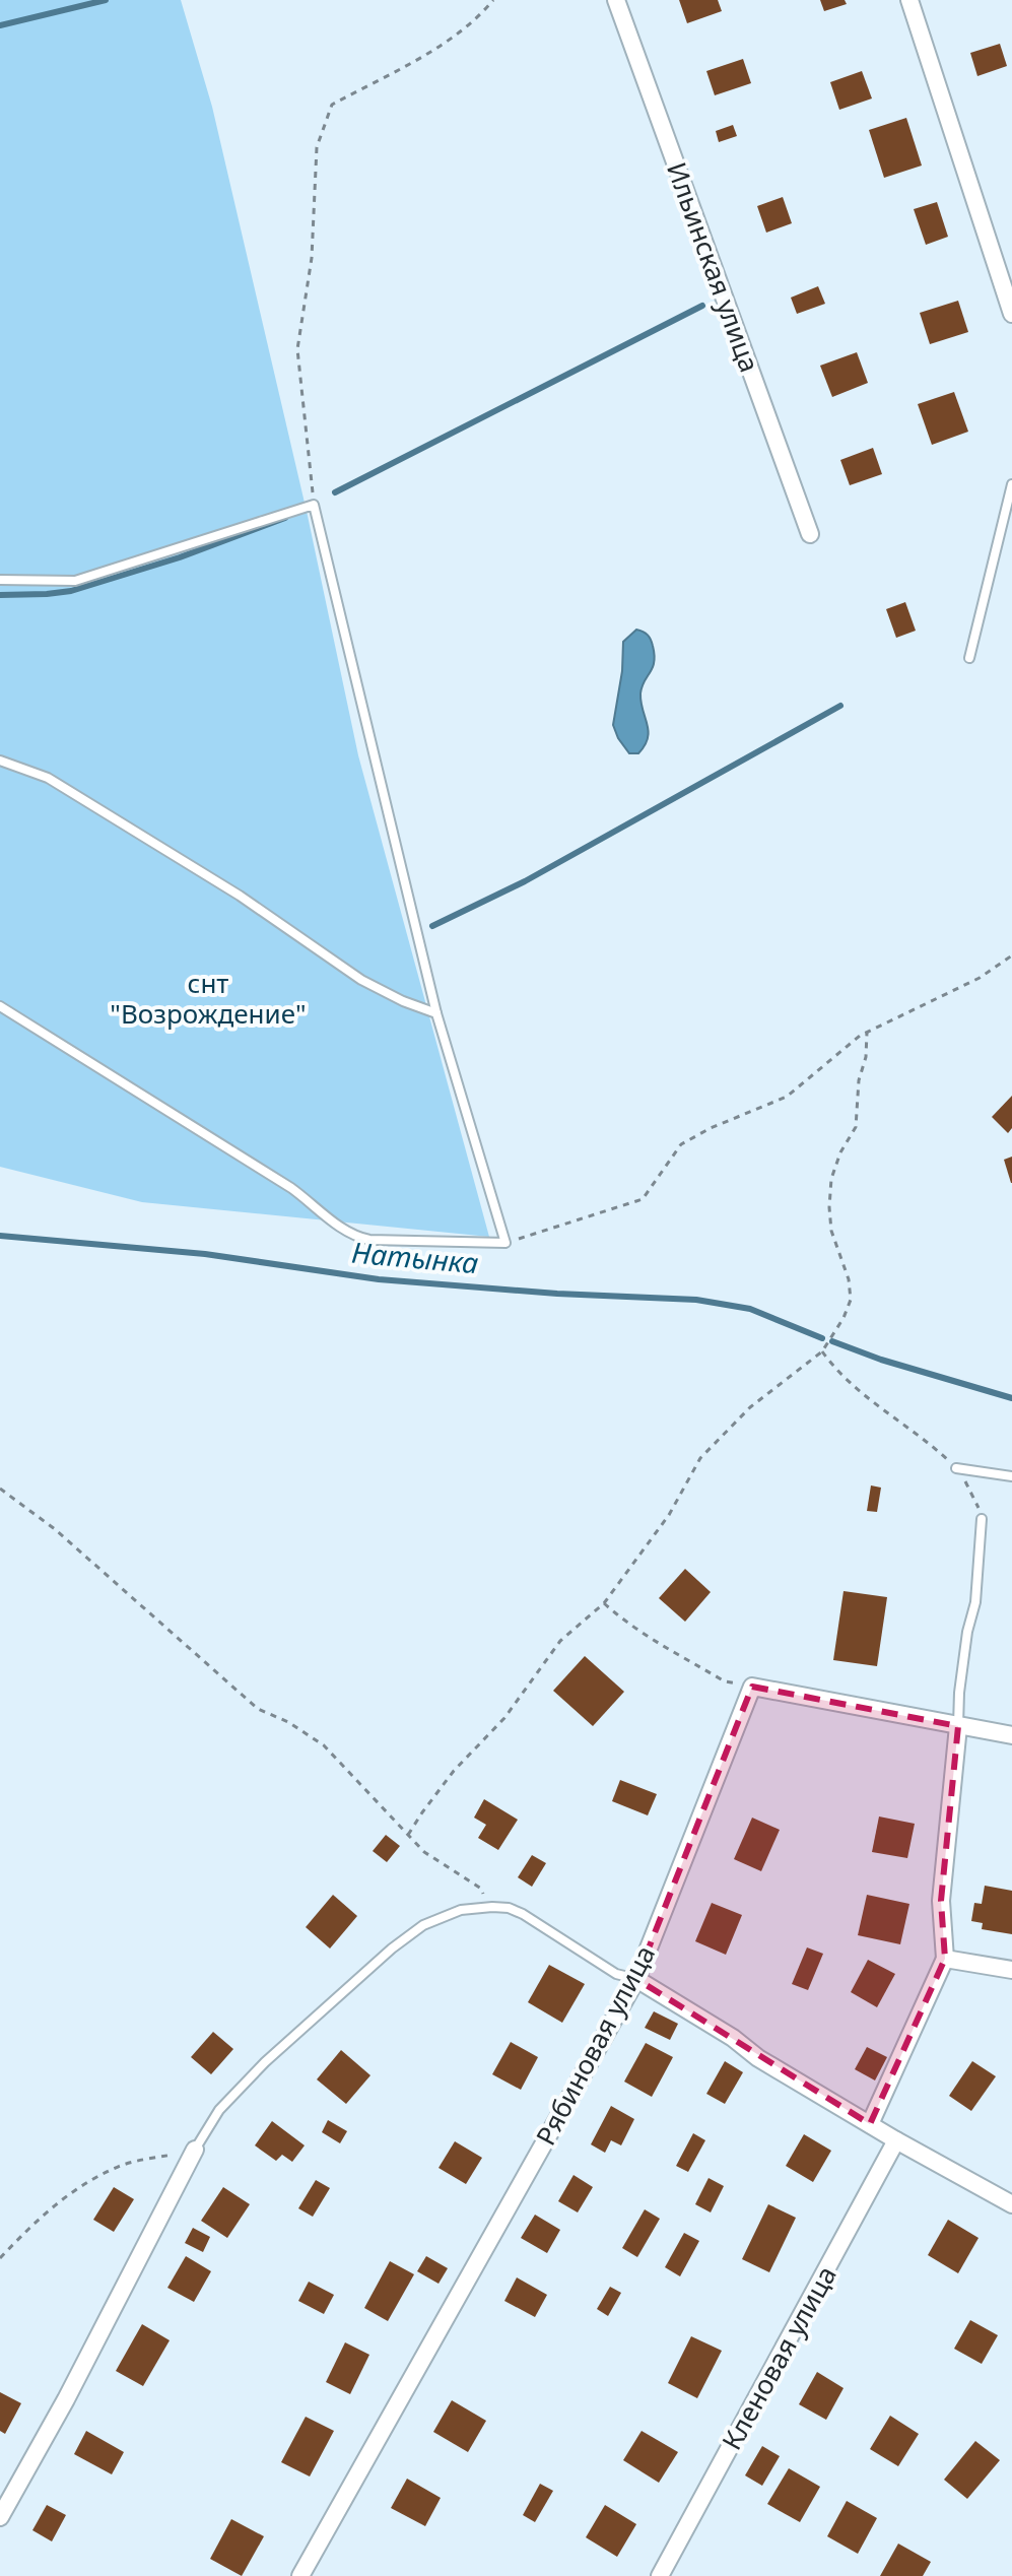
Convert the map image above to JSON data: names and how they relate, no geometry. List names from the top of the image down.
{
  "streets": {
    "street": ["Ильинская улица", "Рябиновая улица", "Кленовая улица"]
  },
  "water": ["Натынка"],
  "parks": ["снт \"Возрождение\""]
}
